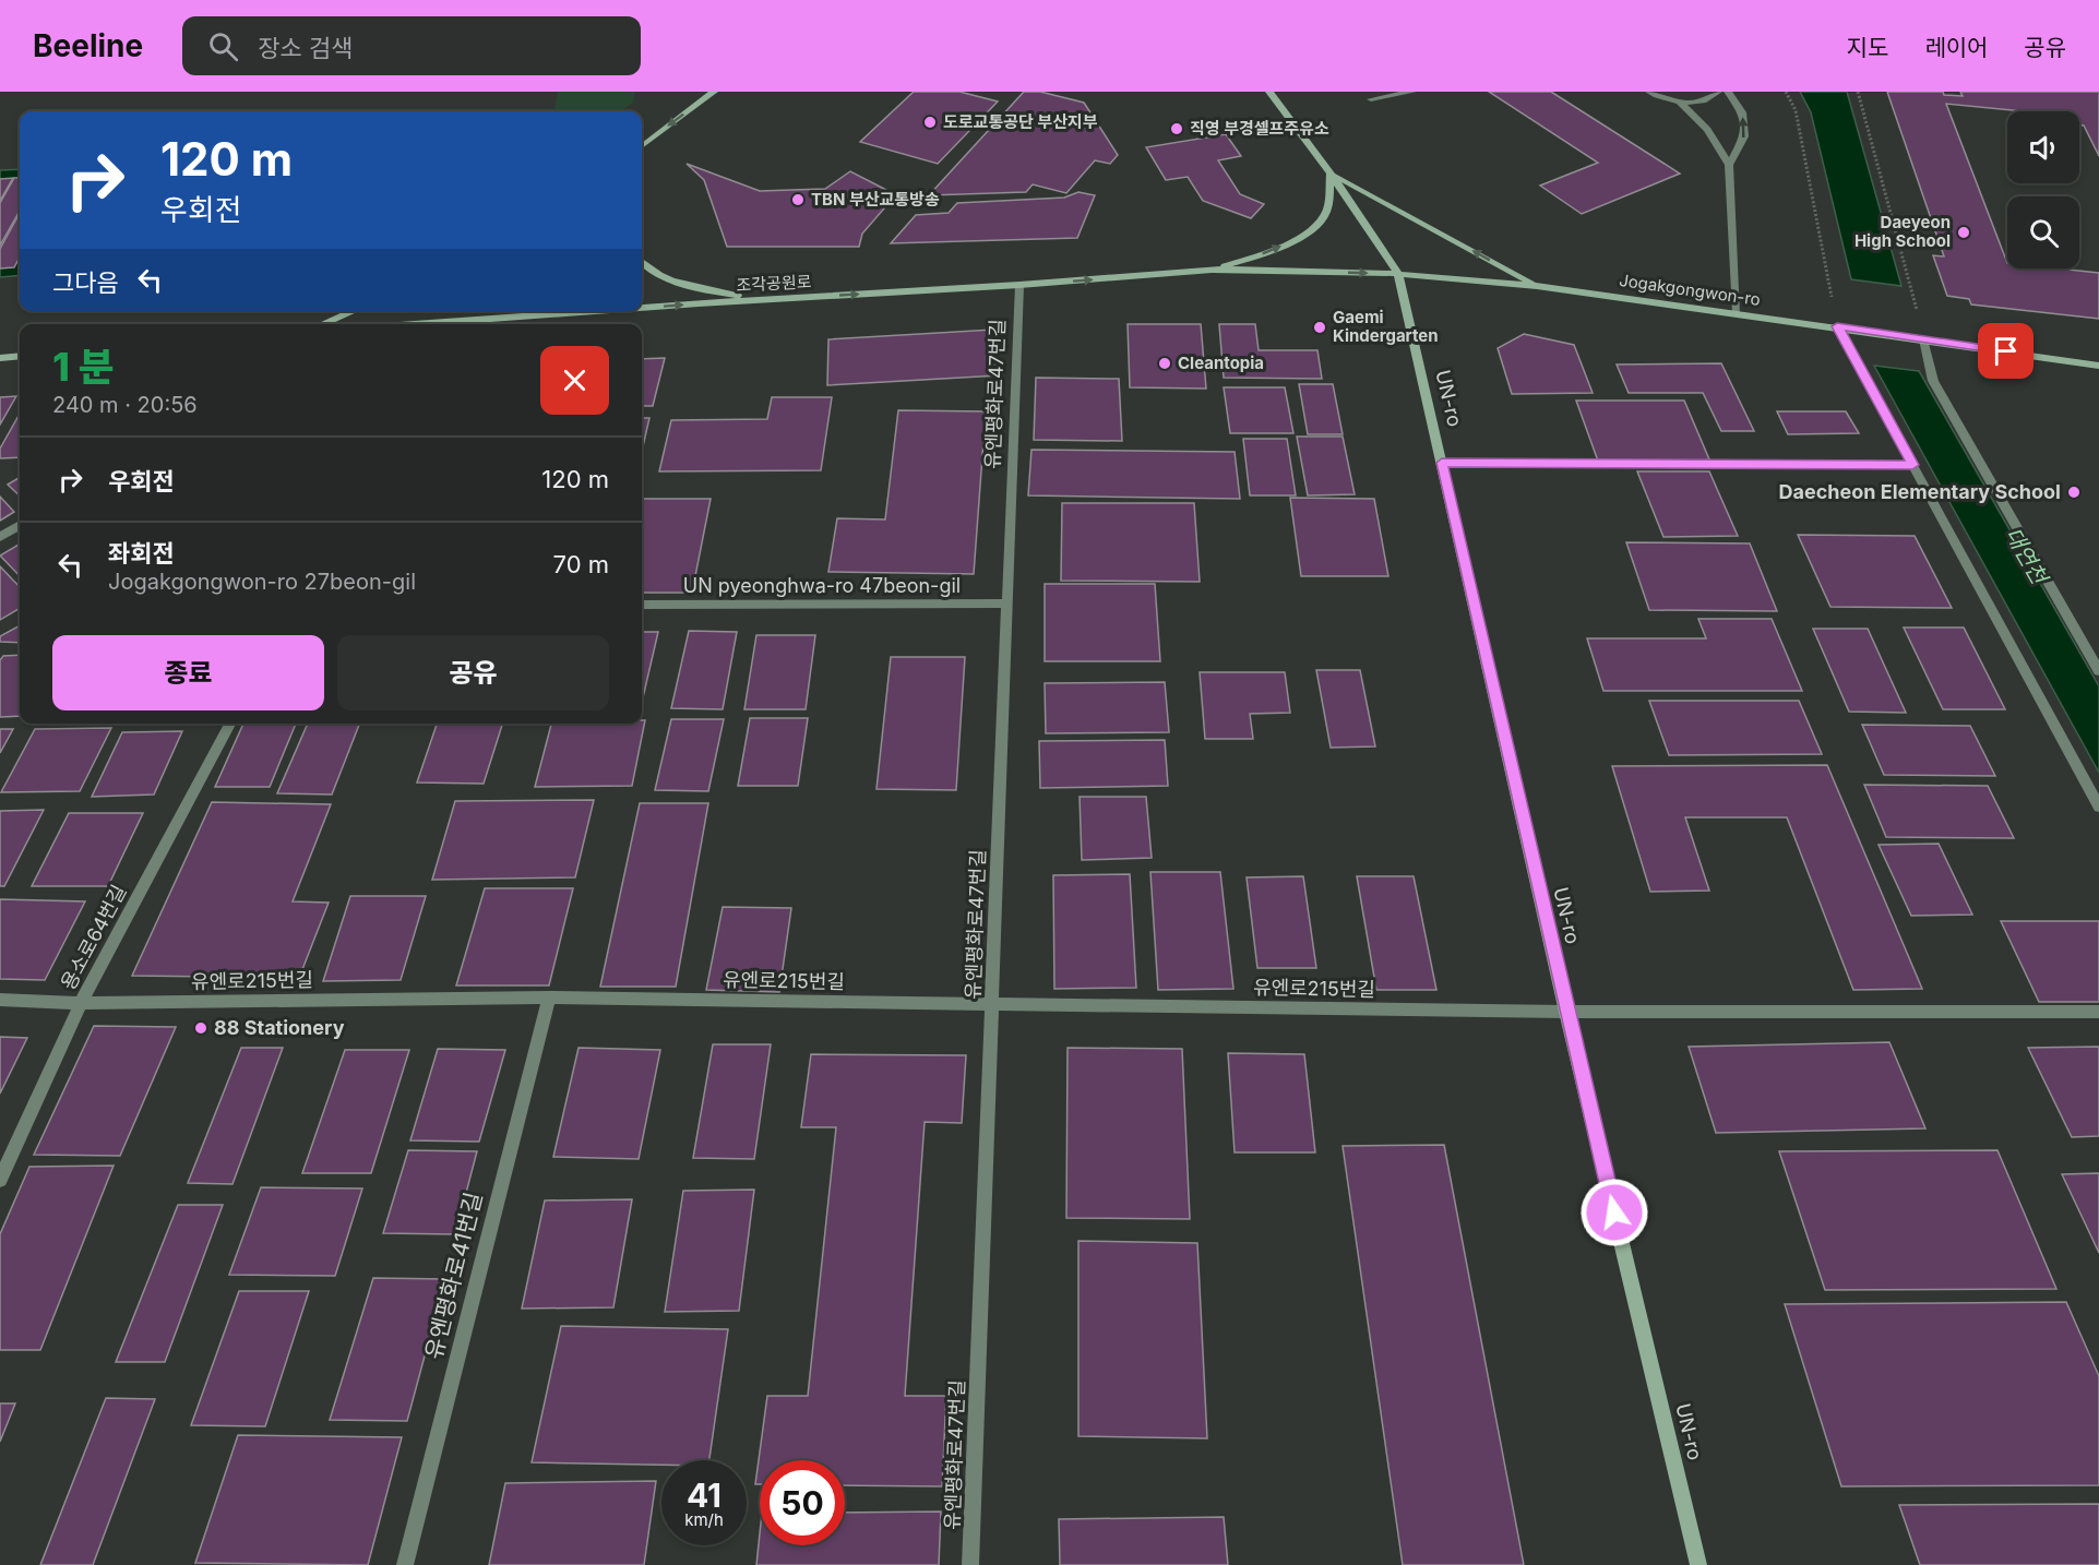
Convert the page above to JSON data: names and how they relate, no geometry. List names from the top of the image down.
{
  "streets": {
    "main road": ["조각공원로", "Jogakgongwon-ro", "UN-ro"],
    "street": [
      "유엔평화로47번길",
      "UN pyeonghwa-ro 47beon-gil",
      "용소로64번길",
      "유엔로215번길",
      "유엔평화로41번길"
    ]
  },
  "crossings": [
    ["조각공원로", "Jogakgongwon-ro"],
    ["조각공원로", "유엔평화로47번길"],
    ["Jogakgongwon-ro", "UN-ro"],
    ["유엔평화로47번길", "UN pyeonghwa-ro 47beon-gil"],
    ["유엔평화로47번길", "유엔로215번길"],
    ["UN-ro", "유엔로215번길"],
    ["용소로64번길", "유엔로215번길"],
    ["유엔로215번길", "유엔평화로41번길"]
  ],
  "one_way": ["조각공원로"],
  "water": ["대연천"],
  "places": [
    "도로교통공단 부산지부",
    "직영 부경셀프주유소",
    "TBN 부산교통방송",
    "Daeyeon High School",
    "Gaemi Kindergarten",
    "Cleantopia",
    "Daecheon Elementary School",
    "88 Stationery"
  ],
  "page": {
    "header": "Beeline",
    "search": "장소 검색",
    "nav": ["지도", "레이어", "공유"],
    "turn": ["120 m", "우회전"],
    "then": "그다음",
    "heading": ["1 분", "240 m · 20:56"],
    "list": [
      {
        "name": "우회전",
        "value": "120 m"
      },
      {
        "name": "좌회전",
        "note": "Jogakgongwon-ro 27beon-gil",
        "value": "70 m"
      }
    ],
    "buttons": ["종료", "공유"],
    "speed": "41 km/h",
    "limit": "50"
  }
}
